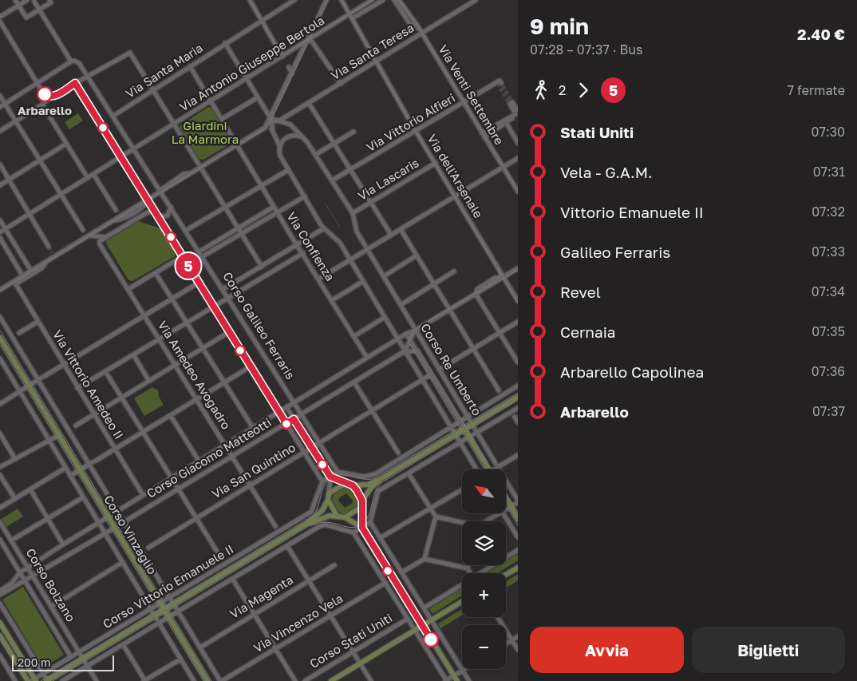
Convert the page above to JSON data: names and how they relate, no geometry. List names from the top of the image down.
{
  "streets": {
    "main road": [
      "Corso Re Umberto",
      "Corso Vinzaglio",
      "Corso Vittorio Emanuele II",
      "Corso Stati Uniti"
    ],
    "street": [
      "Via Santa Teresa",
      "Via Antonio Giuseppe Bertola",
      "Via Santa Maria",
      "Via Venti Settembre",
      "Via Vittorio Alfieri",
      "Via dell'Arsenale",
      "Via Lascaris",
      "Via Confienza",
      "Corso Galileo Ferraris",
      "Via Amedeo Avogadro",
      "Via Vittorio Amedeo II",
      "Corso Giacomo Matteotti",
      "Via San Quintino",
      "Corso Bolzano",
      "Via Magenta",
      "Via Vincenzo Vela"
    ]
  },
  "crossings": [
    ["Via Santa Teresa", "Via Venti Settembre"],
    ["Via Santa Teresa", "Via dell'Arsenale"],
    ["Via Santa Teresa", "Corso Re Umberto"],
    ["Via Antonio Giuseppe Bertola", "Via dell'Arsenale"],
    ["Via Antonio Giuseppe Bertola", "Via Confienza"],
    ["Via Antonio Giuseppe Bertola", "Corso Galileo Ferraris"],
    ["Via Santa Maria", "Via Confienza"],
    ["Via Santa Maria", "Corso Galileo Ferraris"],
    ["Via Venti Settembre", "Via Vittorio Alfieri"],
    ["Via Vittorio Alfieri", "Via dell'Arsenale"],
    ["Via Vittorio Alfieri", "Corso Re Umberto"],
    ["Via dell'Arsenale", "Via Lascaris"],
    ["Via dell'Arsenale", "Corso Giacomo Matteotti"],
    ["Via Lascaris", "Corso Re Umberto"],
    ["Via Confienza", "Corso Giacomo Matteotti"],
    ["Corso Galileo Ferraris", "Corso Giacomo Matteotti"],
    ["Corso Galileo Ferraris", "Via San Quintino"],
    ["Corso Re Umberto", "Corso Giacomo Matteotti"],
    ["Corso Re Umberto", "Via San Quintino"],
    ["Via Amedeo Avogadro", "Corso Giacomo Matteotti"],
    ["Via Amedeo Avogadro", "Via San Quintino"],
    ["Via Amedeo Avogadro", "Corso Vittorio Emanuele II"],
    ["Via Vittorio Amedeo II", "Corso Giacomo Matteotti"],
    ["Corso Giacomo Matteotti", "Corso Vinzaglio"],
    ["Corso Giacomo Matteotti", "Corso Bolzano"],
    ["Via San Quintino", "Corso Vinzaglio"],
    ["Corso Vinzaglio", "Corso Vittorio Emanuele II"],
    ["Corso Vinzaglio", "Via Magenta"],
    ["Corso Vinzaglio", "Via Vincenzo Vela"],
    ["Corso Bolzano", "Corso Vittorio Emanuele II"]
  ],
  "parks": ["Giardini La Marmora"],
  "places": ["Arbarello"],
  "lines": ["bus line 5"],
  "scale_bar": "200 m",
  "north": "top left",
  "page": {
    "on_map": "5",
    "heading": ["9 min", "07:28 – 07:37 · Bus", "2.40 €"],
    "legs": ["2", "5", "7 fermate"],
    "list": [
      {
        "name": "Stati Uniti",
        "value": "07:30"
      },
      {
        "name": "Vela - G.A.M.",
        "value": "07:31"
      },
      {
        "name": "Vittorio Emanuele II",
        "value": "07:32"
      },
      {
        "name": "Galileo Ferraris",
        "value": "07:33"
      },
      {
        "name": "Revel",
        "value": "07:34"
      },
      {
        "name": "Cernaia",
        "value": "07:35"
      },
      {
        "name": "Arbarello Capolinea",
        "value": "07:36"
      },
      {
        "name": "Arbarello",
        "value": "07:37"
      }
    ],
    "map_buttons": ["+", "−"],
    "buttons": ["Avvia", "Biglietti"],
    "scale": "200 m"
  }
}
